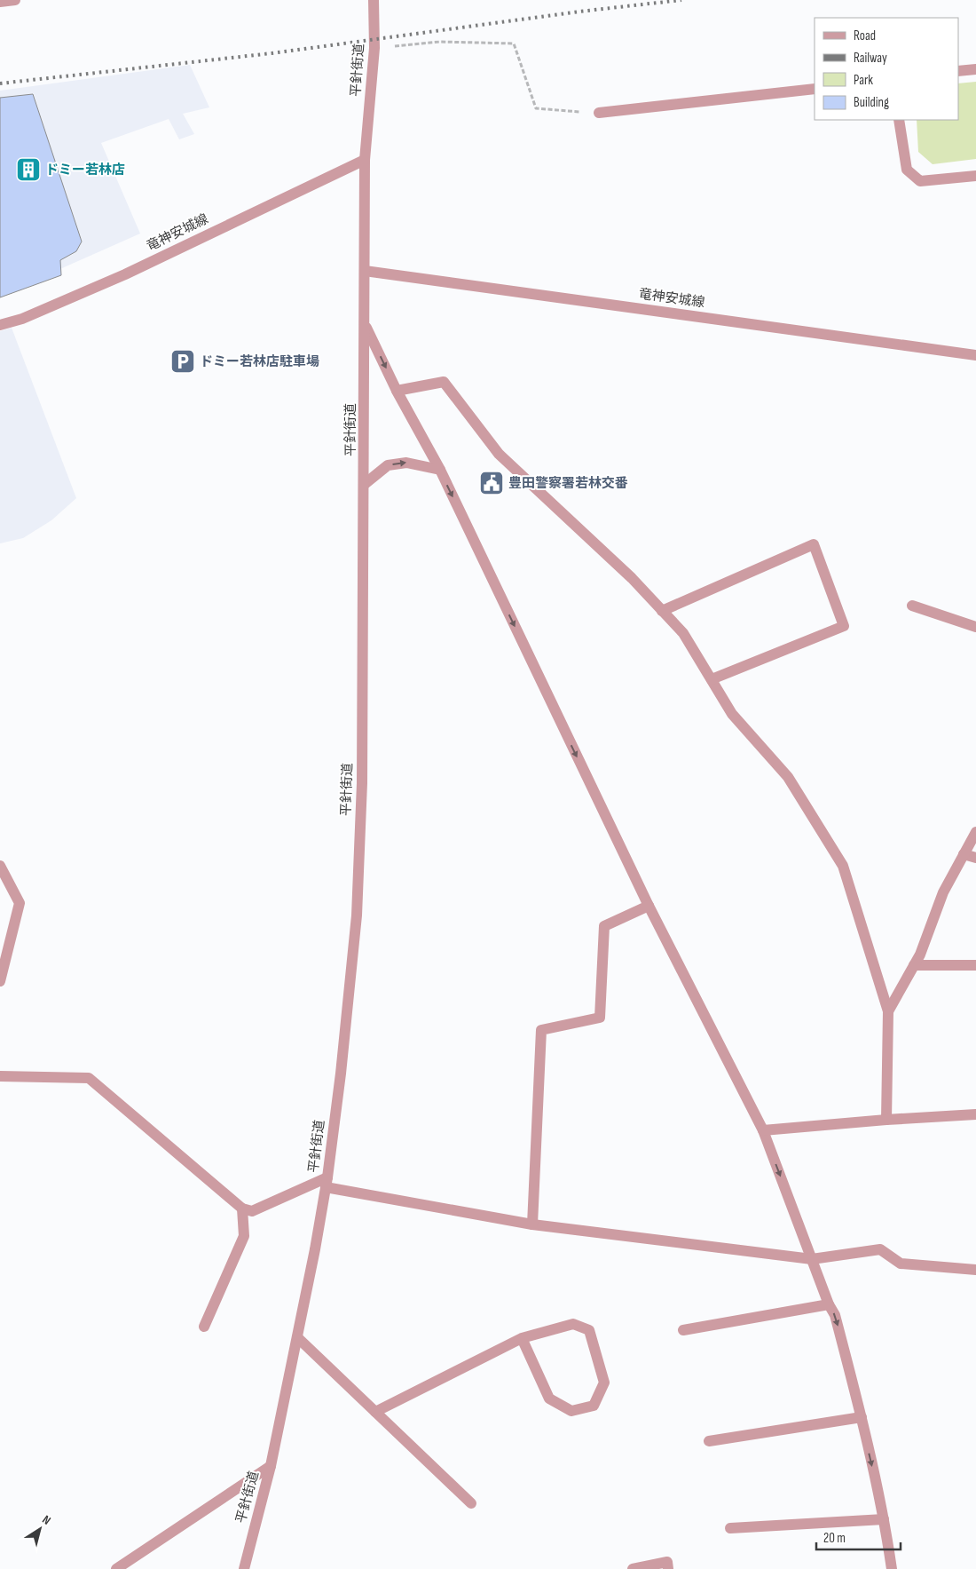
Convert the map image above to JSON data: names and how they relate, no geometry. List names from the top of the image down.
{
  "streets": {
    "street": ["平針街道", "竜神安城線"]
  },
  "crossings": [
    ["平針街道", "竜神安城線"]
  ],
  "places": {
    "building": ["ドミー若林店"],
    "parking": ["ドミー若林店駐車場"],
    "public building": ["豊田警察署若林交番"]
  },
  "legend": [
    "Road",
    "Railway",
    "Park",
    "Building"
  ],
  "scale_bar": "20 m",
  "north": "top right"
}
